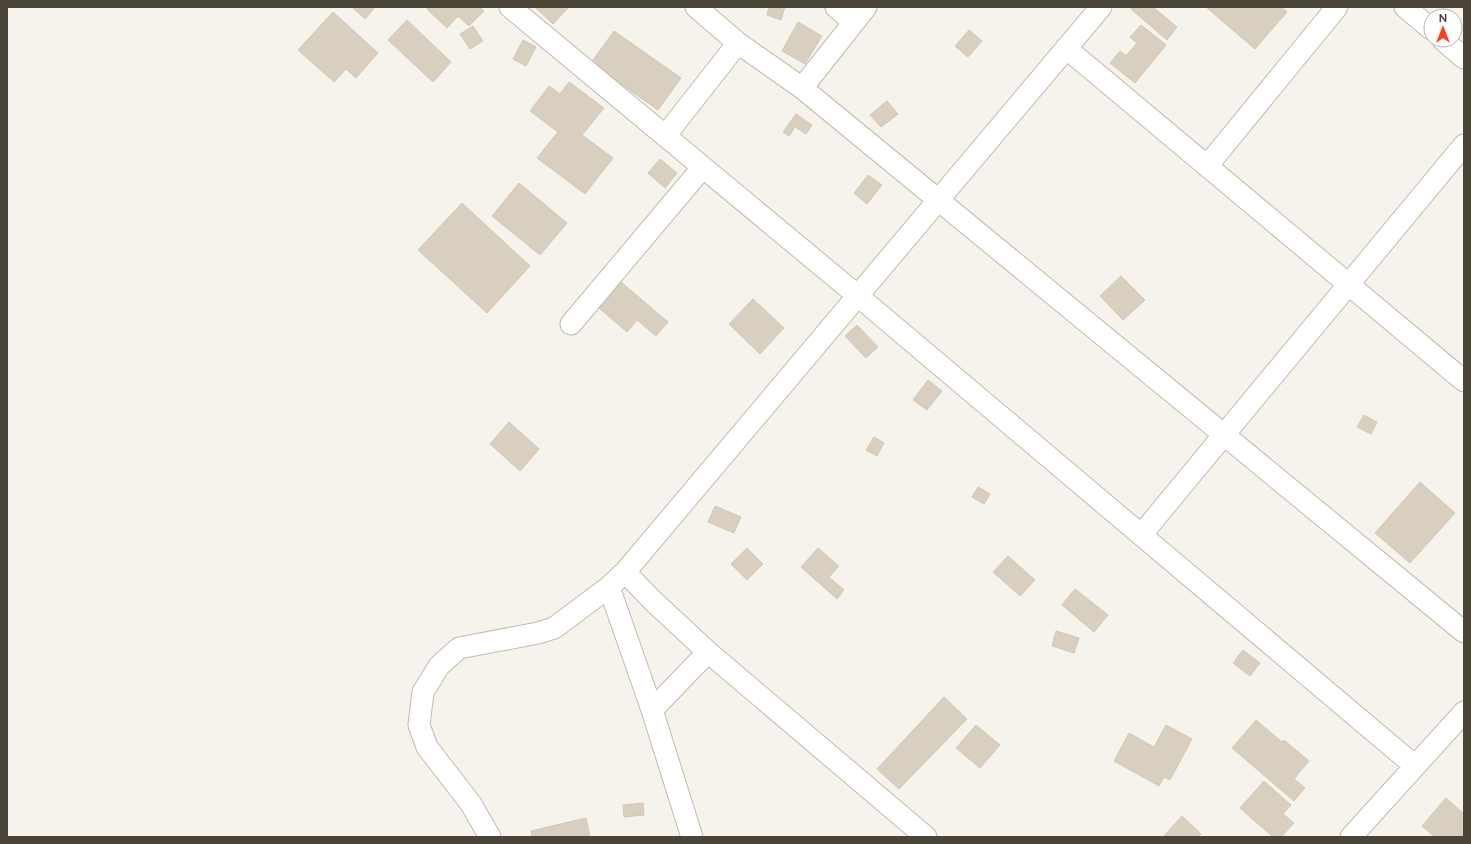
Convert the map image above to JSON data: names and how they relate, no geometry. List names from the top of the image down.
{
  "north": "top"
}
